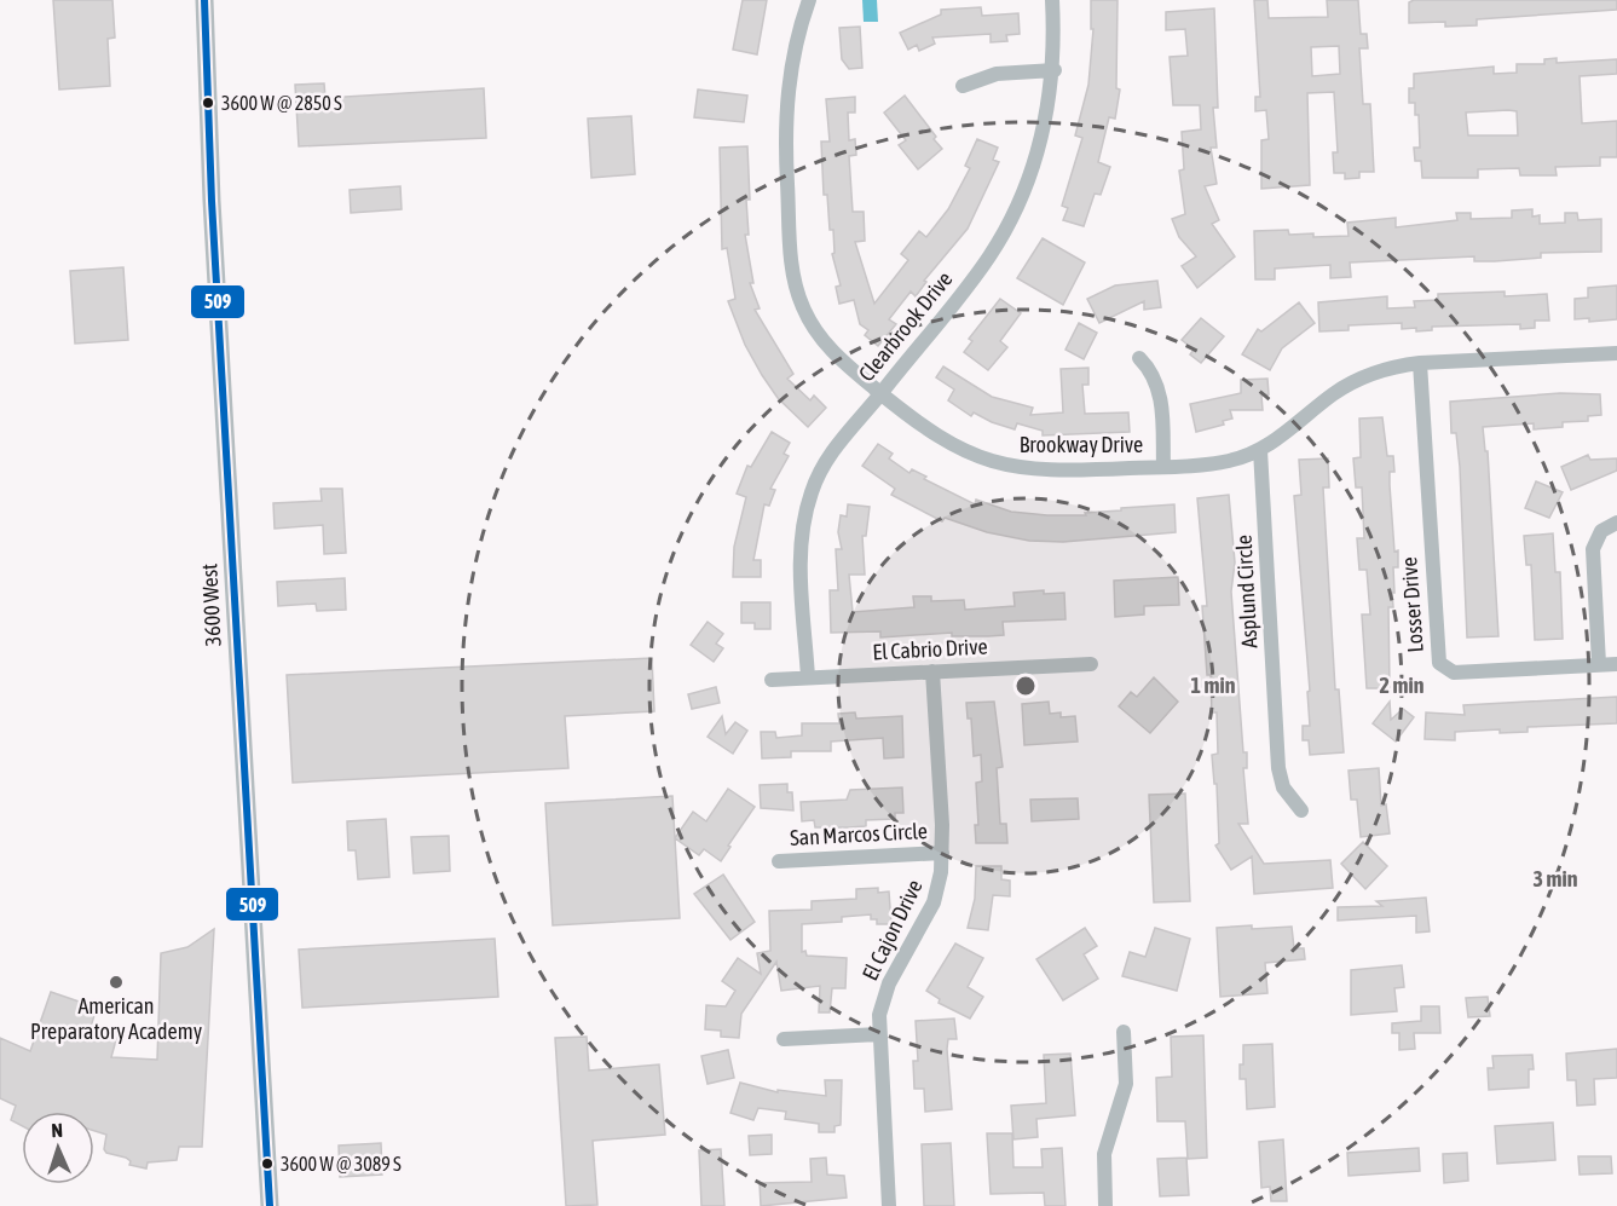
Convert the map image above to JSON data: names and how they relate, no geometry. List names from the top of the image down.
{
  "streets": {
    "street": [
      "Clearbrook Drive",
      "Brookway Drive",
      "Asplund Circle",
      "3600 West",
      "Losser Drive",
      "El Cabrio Drive",
      "San Marcos Circle",
      "El Cajon Drive"
    ]
  },
  "crossings": [
    ["Clearbrook Drive", "Brookway Drive"],
    ["Clearbrook Drive", "El Cabrio Drive"],
    ["Brookway Drive", "Asplund Circle"],
    ["Brookway Drive", "Losser Drive"],
    ["El Cabrio Drive", "El Cajon Drive"],
    ["San Marcos Circle", "El Cajon Drive"]
  ],
  "places": ["3600 W @ 2850 S", "American Preparatory Academy", "3600 W @ 3089 S"],
  "lines": ["transit line 509"],
  "north": "top",
  "rings": ["1 min", "2 min", "3 min"]
}
